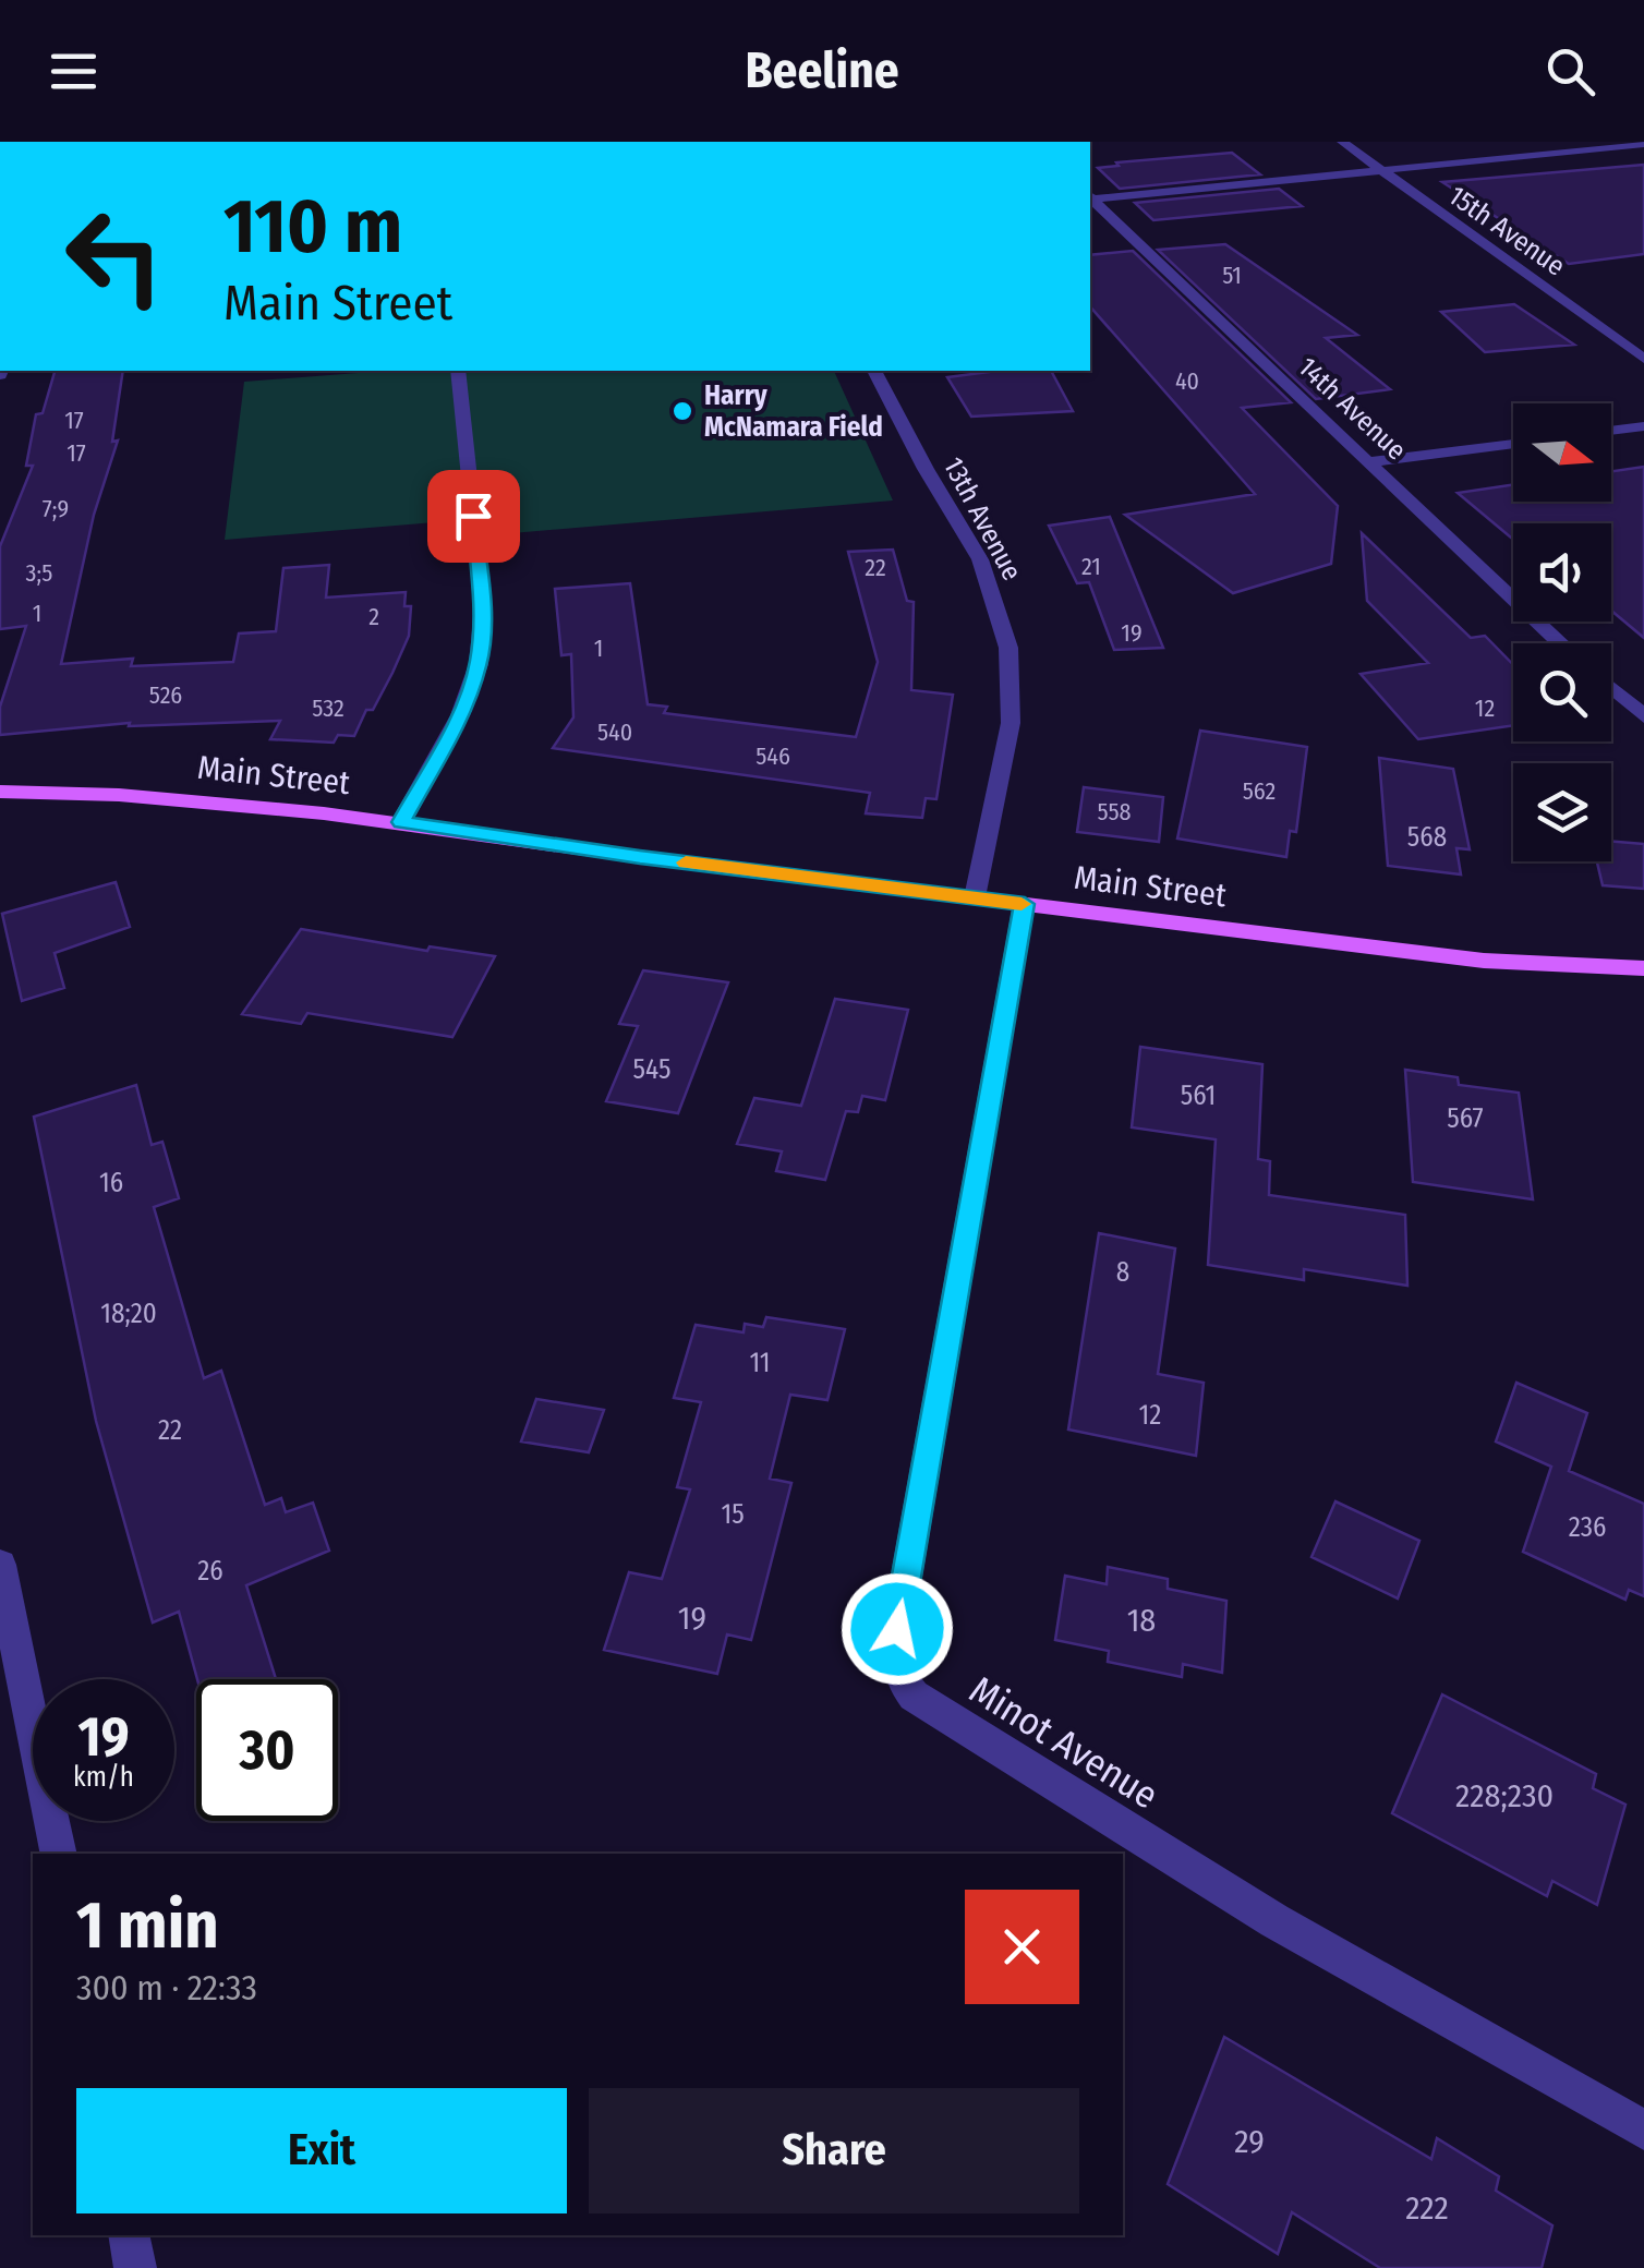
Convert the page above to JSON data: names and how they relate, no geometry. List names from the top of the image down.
{
  "streets": {
    "main road": ["Main Street"],
    "street": [
      "15th Avenue",
      "14th Avenue",
      "13th Avenue",
      "Minot Avenue"
    ]
  },
  "crossings": [
    ["13th Avenue", "Main Street"],
    ["Main Street", "Minot Avenue"]
  ],
  "places": ["Harry McNamara Field"],
  "house_numbers": [
    "51",
    "40",
    "17",
    "17",
    "7;9",
    "21",
    "22",
    "3;5",
    "1",
    "2",
    "19",
    "1",
    "526",
    "532",
    "12",
    "540",
    "546",
    "562",
    "558",
    "568",
    "545",
    "561",
    "567",
    "16",
    "8",
    "18;20",
    "11",
    "12",
    "22",
    "15",
    "236",
    "26",
    "19",
    "18",
    "228;230",
    "29",
    "222"
  ],
  "north": "right",
  "page": {
    "header": "Beeline",
    "turn": ["110 m", "Main Street"],
    "speed": "19 km/h",
    "limit": "30",
    "heading": ["1 min", "300 m · 22:33"],
    "buttons": ["Exit", "Share"]
  }
}
